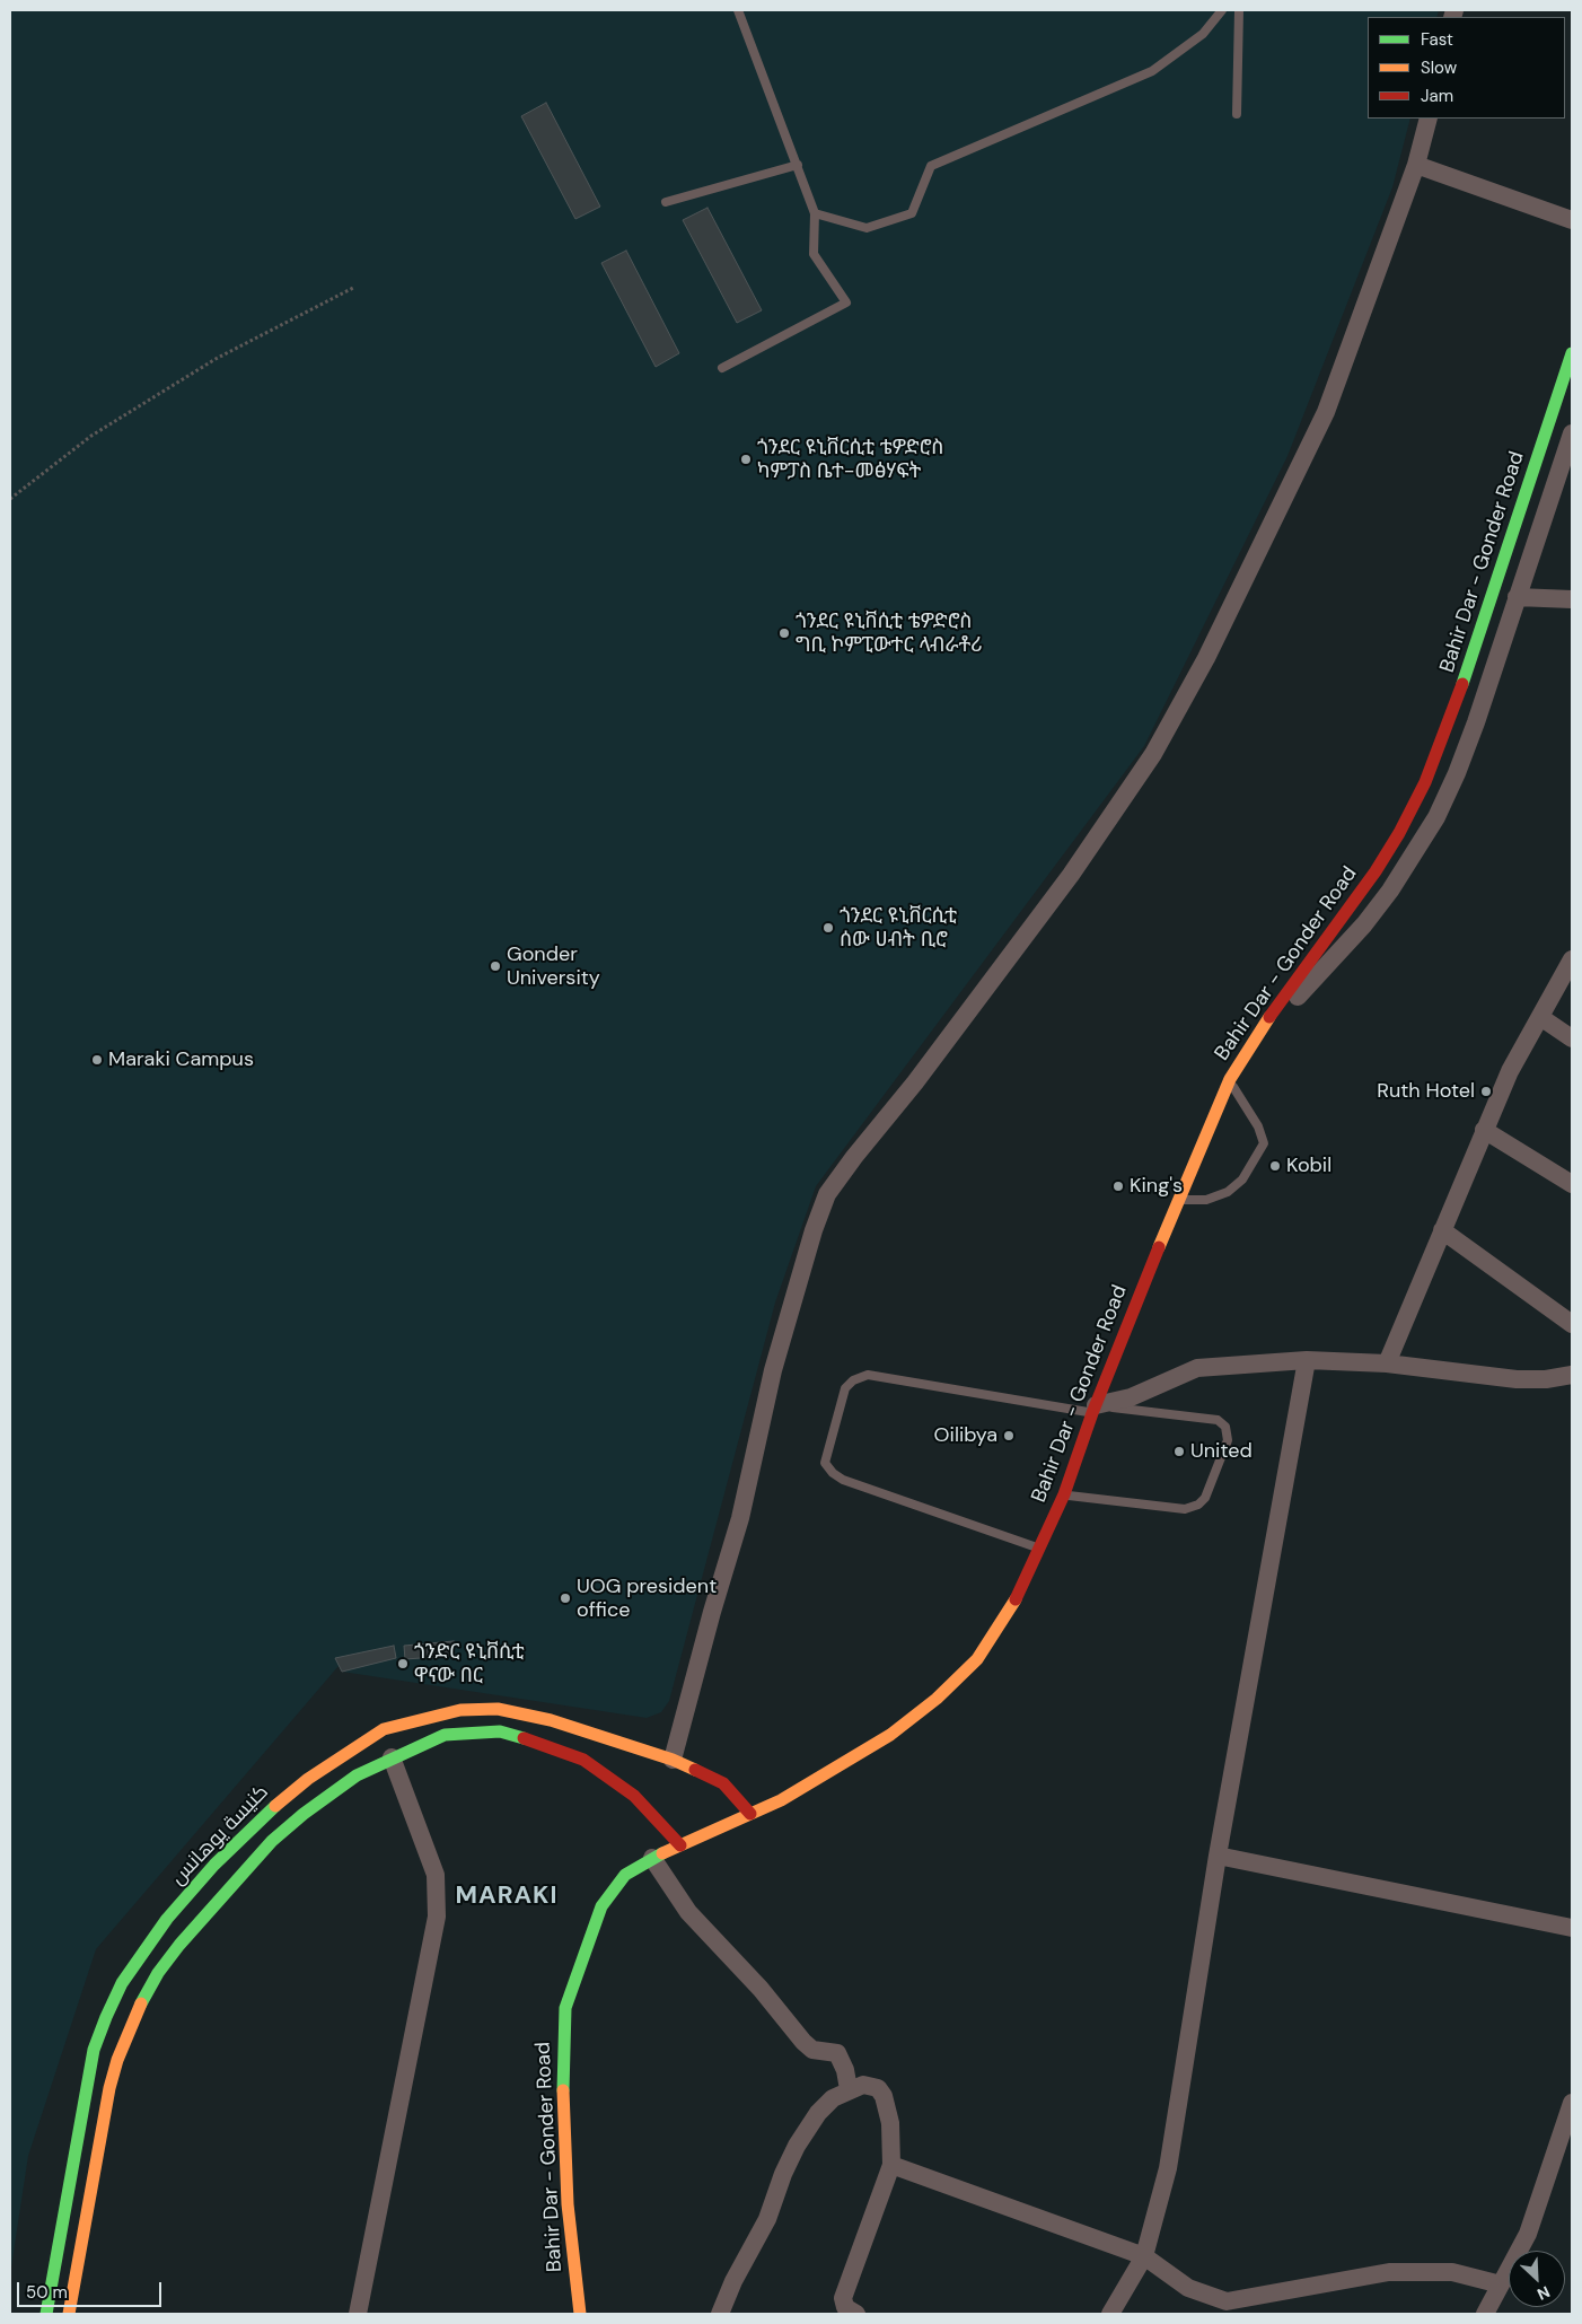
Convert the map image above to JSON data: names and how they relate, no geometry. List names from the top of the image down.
{
  "streets": {
    "main road": ["Bahir Dar - Gonder Road", "كنيسة يوهانس"]
  },
  "crossings": [
    ["Bahir Dar - Gonder Road", "كنيسة يوهانس"]
  ],
  "districts": ["MARAKI"],
  "places": [
    "ጎንደር ዩኒቨርሲቲ ቴዎድሮስ ካምፓስ ቤተ-መፅሃፍት",
    "ጎንደር ዩኒቨሲቲ ቴዎድሮስ ግቢ ኮምፒውተር ላብራቶሪ",
    "ጎንደር ዩኒቨርሲቲ ሰው ሀብት ቢሮ",
    "Gonder University",
    "Maraki Campus",
    "Ruth Hotel",
    "Kobil",
    "King's",
    "Oilibya",
    "United",
    "UOG president office",
    "ጎንድር ዩኒቨሲቲ ዋናው በር"
  ],
  "legend": ["Fast", "Slow", "Jam"],
  "scale_bar": "50 m",
  "north": "bottom right"
}
